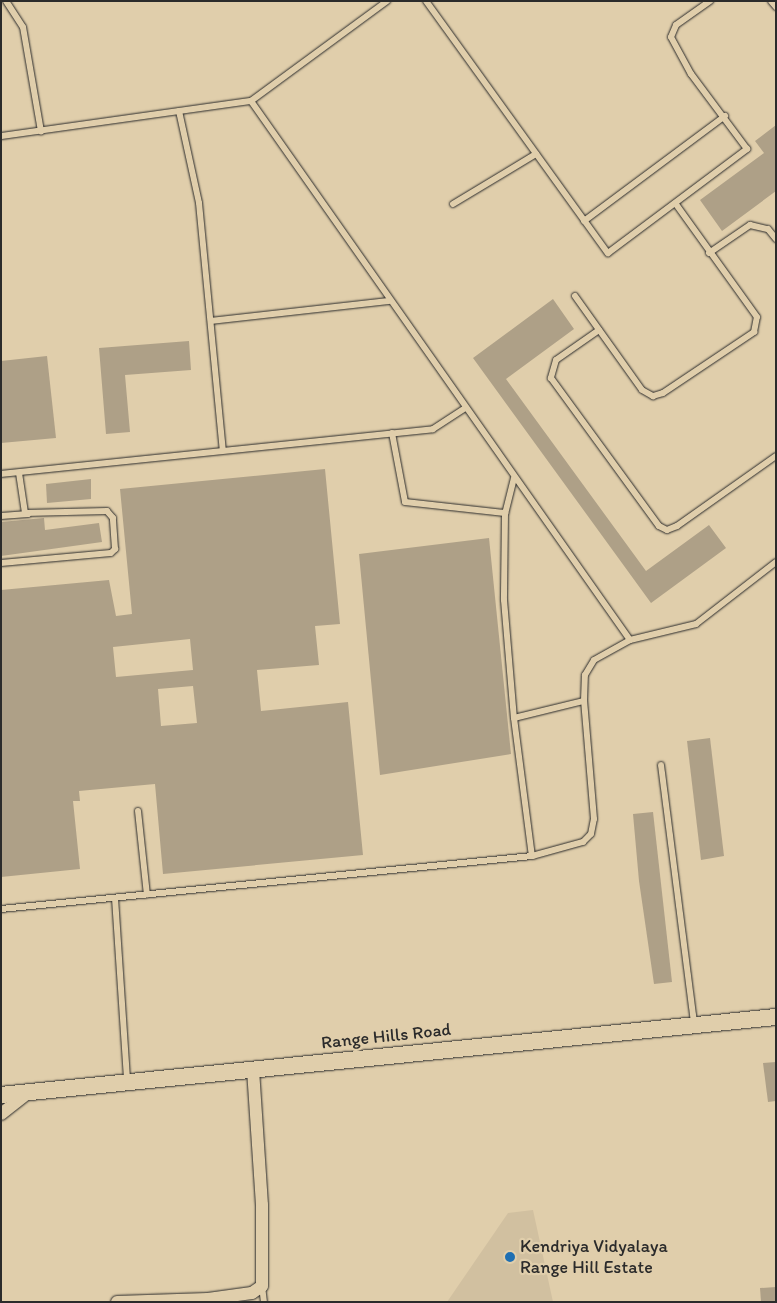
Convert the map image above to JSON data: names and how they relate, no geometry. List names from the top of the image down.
{
  "streets": {
    "street": ["Range Hills Road"]
  },
  "places": ["Kendriya Vidyalaya Range Hill Estate"]
}
